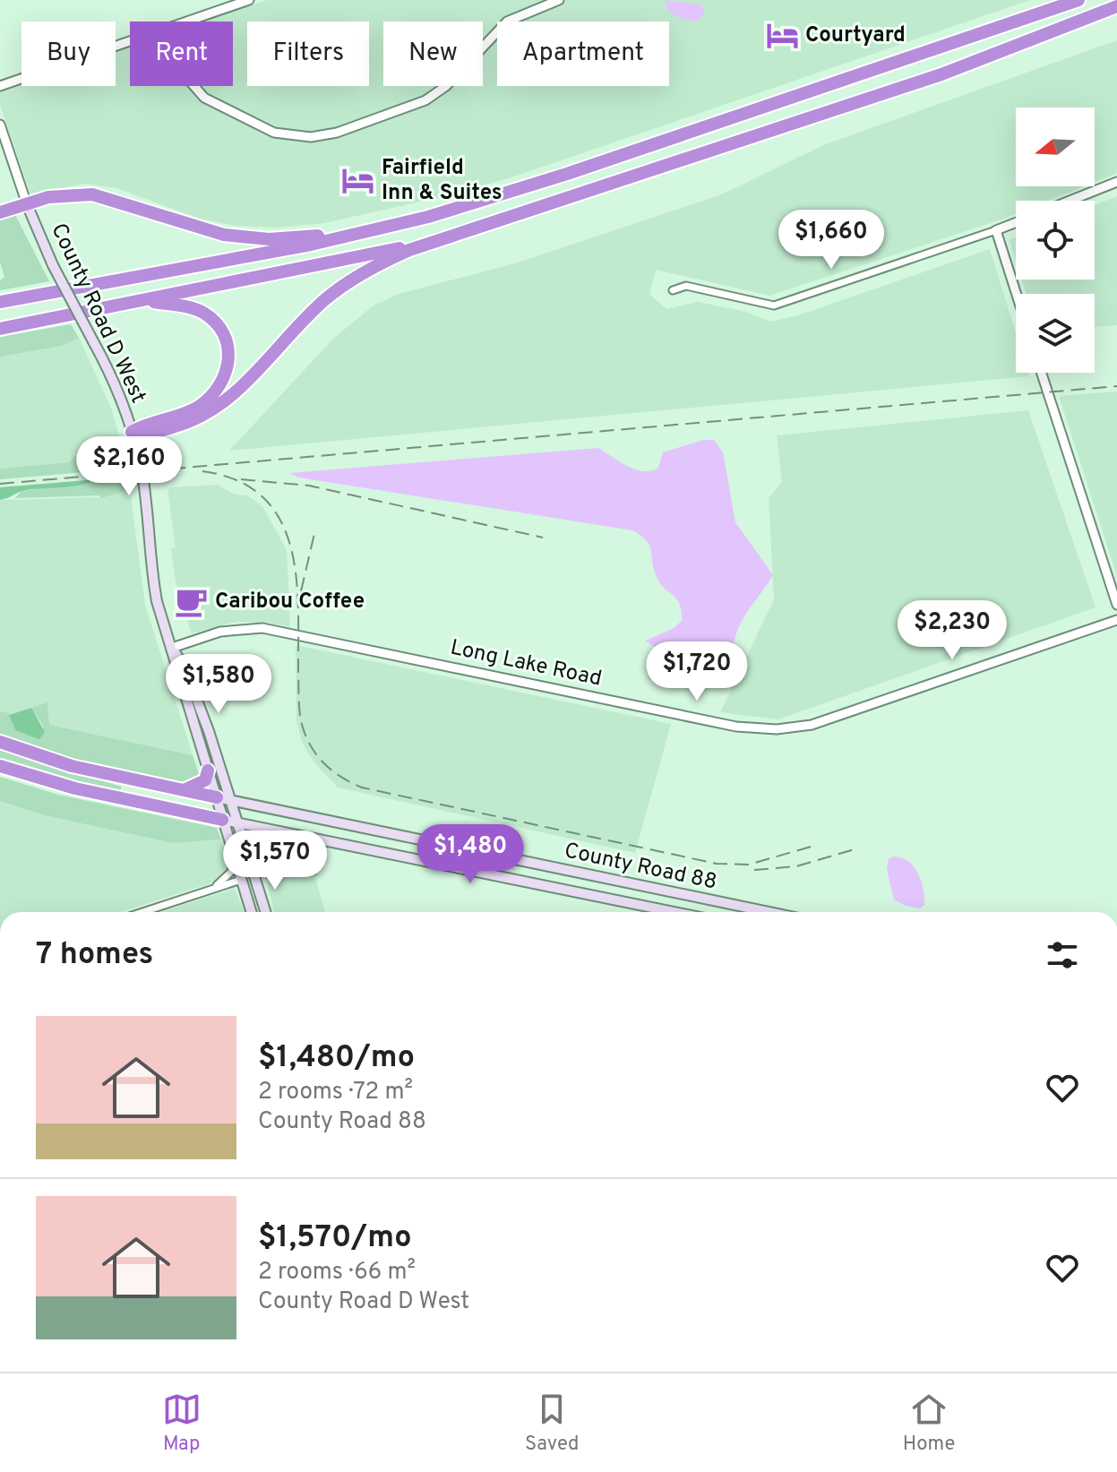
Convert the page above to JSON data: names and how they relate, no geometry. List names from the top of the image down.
{
  "streets": {
    "main road": ["County Road D West", "County Road 88"],
    "street": ["Long Lake Road"]
  },
  "crossings": [
    ["County Road D West", "Long Lake Road"],
    ["County Road D West", "County Road 88"]
  ],
  "places": {
    "hotel": ["Courtyard", "Fairfield Inn & Suites"],
    "cafe": ["Caribou Coffee"]
  },
  "north": "left",
  "page": {
    "chip": [
      "Buy",
      "Rent",
      "Filters",
      "New",
      "Apartment"
    ],
    "price": [
      "$1,660",
      "$2,160",
      "$2,230",
      "$1,720",
      "$1,580",
      "$1,480",
      "$1,570"
    ],
    "heading": "7 homes",
    "list": [
      {
        "name": "$1,480/mo",
        "note": "2 rooms · 72 m² · County Road 88"
      },
      {
        "name": "$1,570/mo",
        "note": "2 rooms · 66 m² · County Road D West"
      }
    ],
    "tabs": ["Map", "Saved", "Home"]
  }
}
